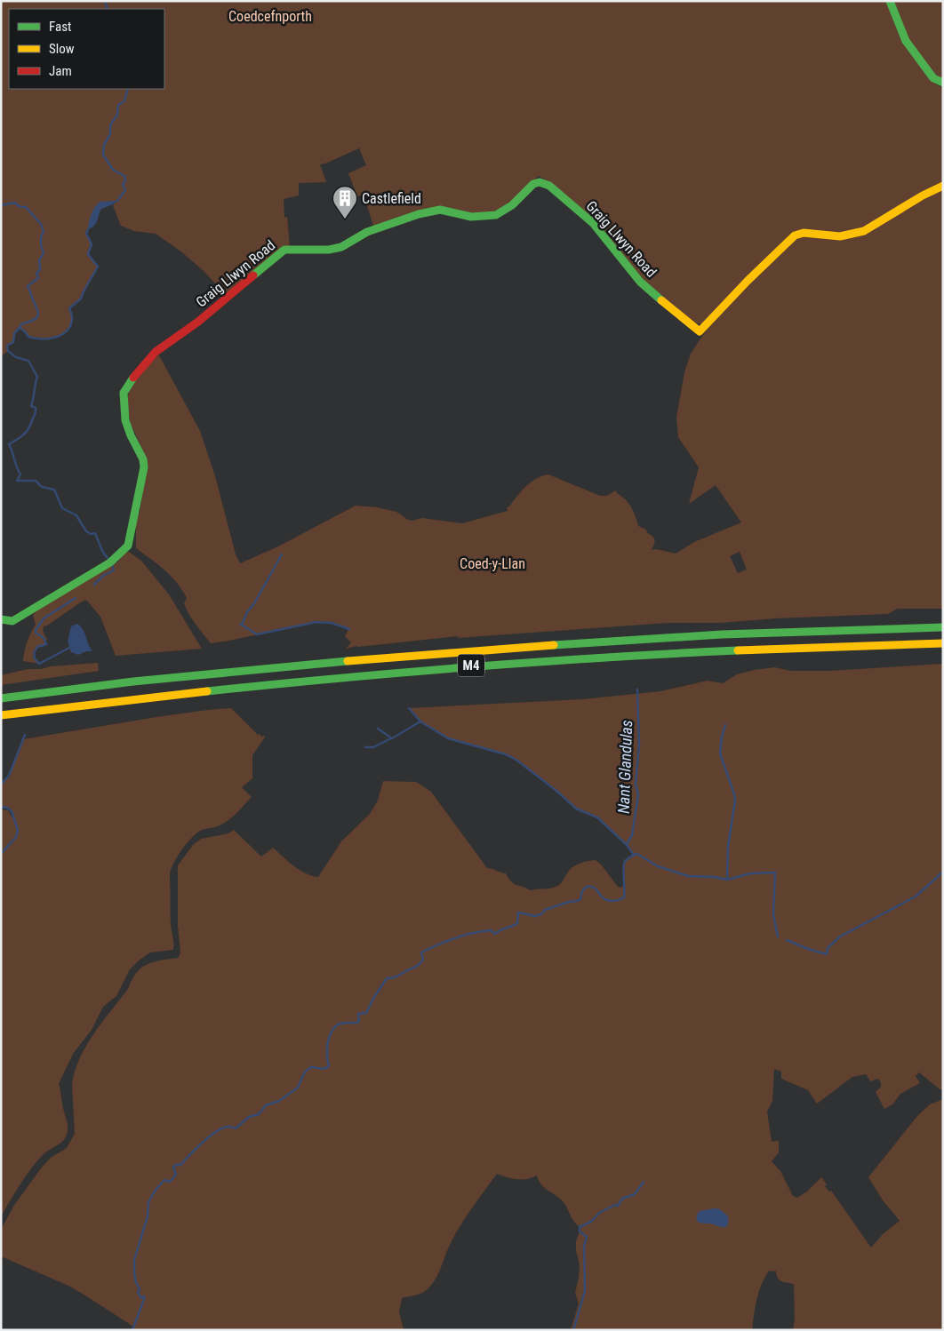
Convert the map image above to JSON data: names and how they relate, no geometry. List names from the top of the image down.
{
  "streets": {
    "main road": ["Graig Llwyn Road", "M4"]
  },
  "water": ["Nant Glandulas"],
  "parks": ["Coedcefnporth", "Coed-y-Llan"],
  "places": {
    "building": ["Castlefield"]
  },
  "legend": ["Fast", "Slow", "Jam"]
}
